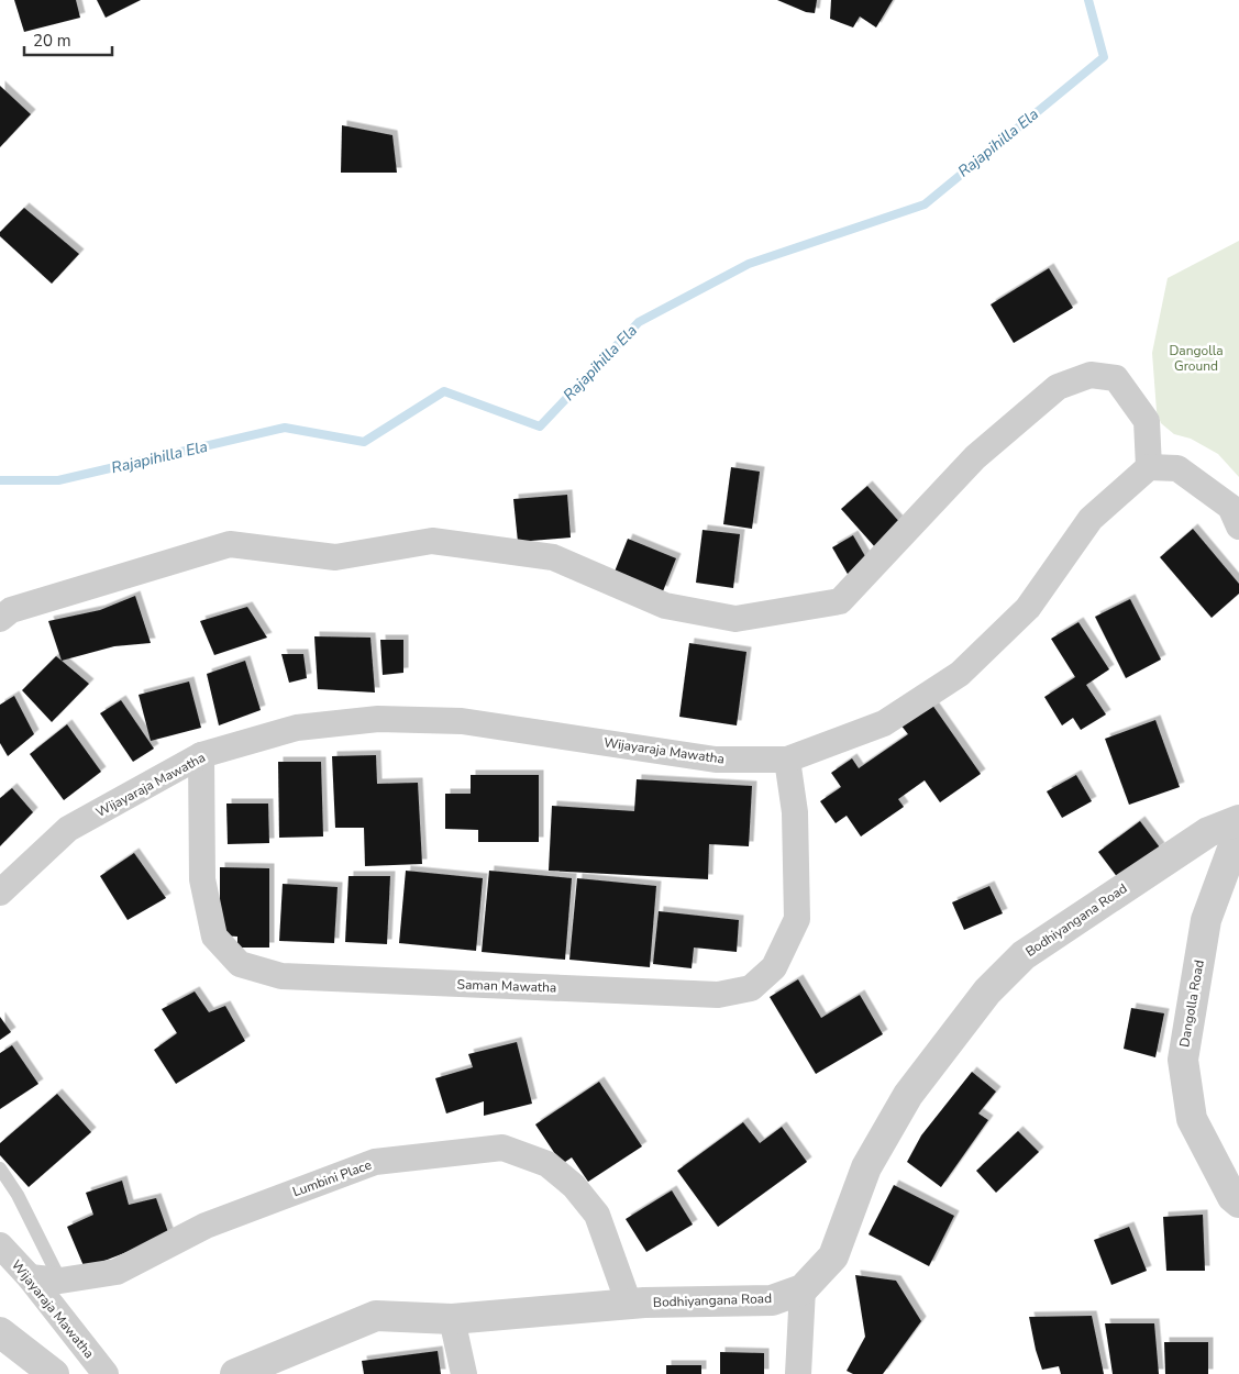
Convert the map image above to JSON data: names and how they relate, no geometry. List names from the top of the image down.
{
  "streets": {
    "street": [
      "Wijayaraja Mawatha",
      "Bodhiyangana Road",
      "Saman Mawatha",
      "Dangolla Road",
      "Lumbini Place"
    ]
  },
  "crossings": [
    ["Wijayaraja Mawatha", "Saman Mawatha"],
    ["Wijayaraja Mawatha", "Lumbini Place"],
    ["Bodhiyangana Road", "Lumbini Place"]
  ],
  "water": ["Rajapihilla Ela"],
  "parks": ["Dangolla Ground"],
  "scale_bar": "20 m"
}
